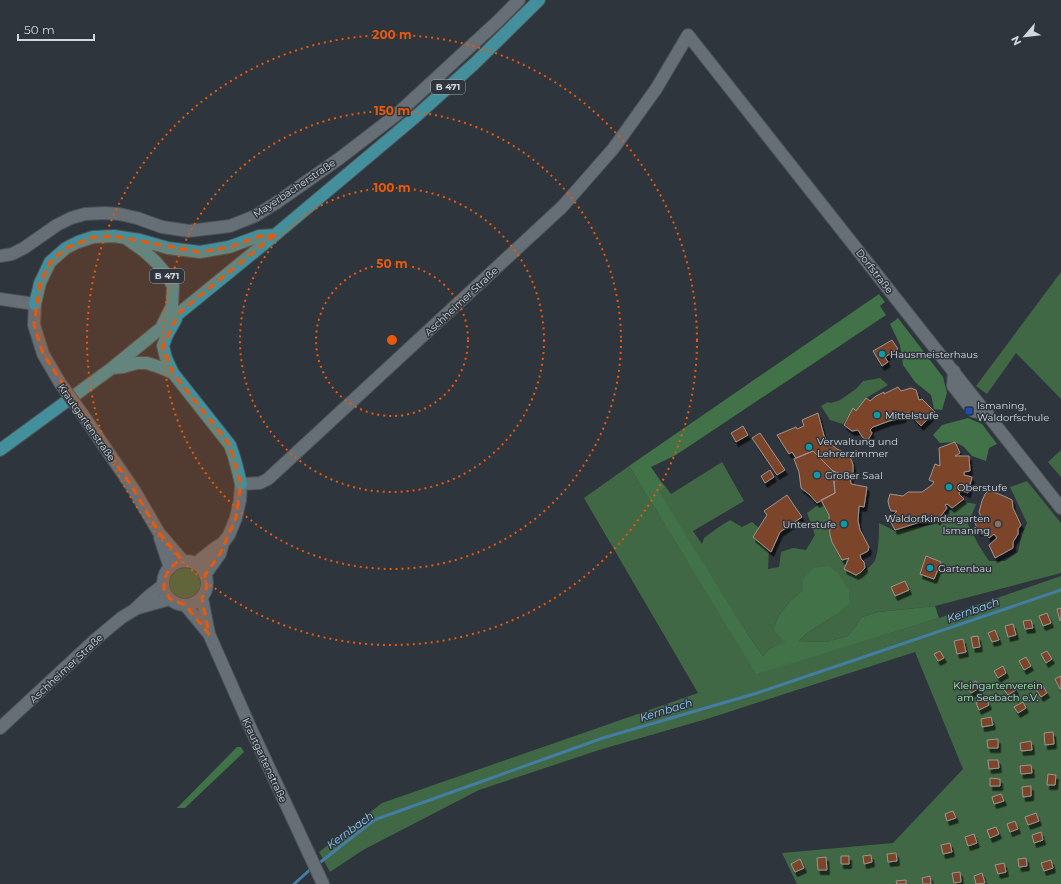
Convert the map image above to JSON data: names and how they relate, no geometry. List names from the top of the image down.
{
  "streets": {
    "main road": ["B 471"],
    "street": [
      "Mayerbacherstraße",
      "Dorfstraße",
      "Aschheimer Straße",
      "Krautgartenstraße"
    ]
  },
  "crossings": [
    ["Dorfstraße", "Aschheimer Straße"],
    ["Aschheimer Straße", "Krautgartenstraße"]
  ],
  "water": ["Kernbach"],
  "parks": ["Kleingartenverein am Seebach e.V."],
  "places": {
    "other": [
      "Hausmeisterhaus",
      "Mittelstufe",
      "Verwaltung und Lehrerzimmer",
      "Großer Saal",
      "Oberstufe",
      "Unterstufe",
      "Waldorfkindergarten Ismaning",
      "Gartenbau"
    ],
    "transit": ["Ismaning, Waldorfschule"]
  },
  "scale_bar": "50 m",
  "north": "bottom left",
  "rings": [
    "200 m",
    "150 m",
    "100 m",
    "50 m"
  ]
}
